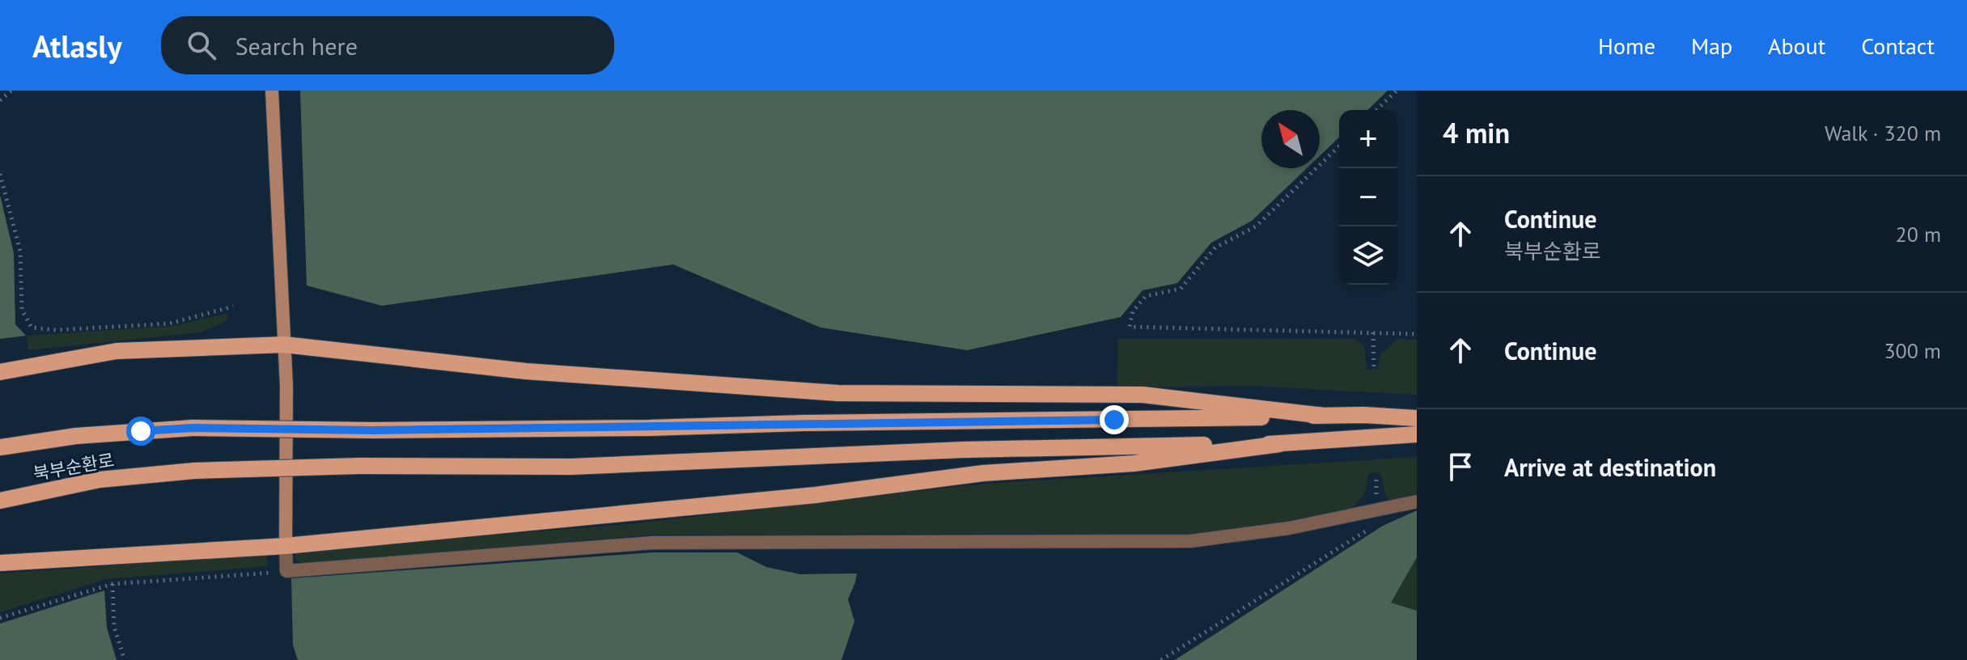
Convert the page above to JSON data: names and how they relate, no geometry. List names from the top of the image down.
{
  "streets": {
    "main road": ["북부순환로"]
  },
  "north": "top left",
  "page": {
    "header": "Atlasly",
    "search": "Search here",
    "nav": [
      "Home",
      "Map",
      "About",
      "Contact"
    ],
    "heading": ["4 min", "Walk · 320 m"],
    "map_buttons": ["+", "−"],
    "list": [
      ["Continue", "북부순환로", "20 m"],
      ["Continue", "300 m"],
      "Arrive at destination"
    ]
  }
}
